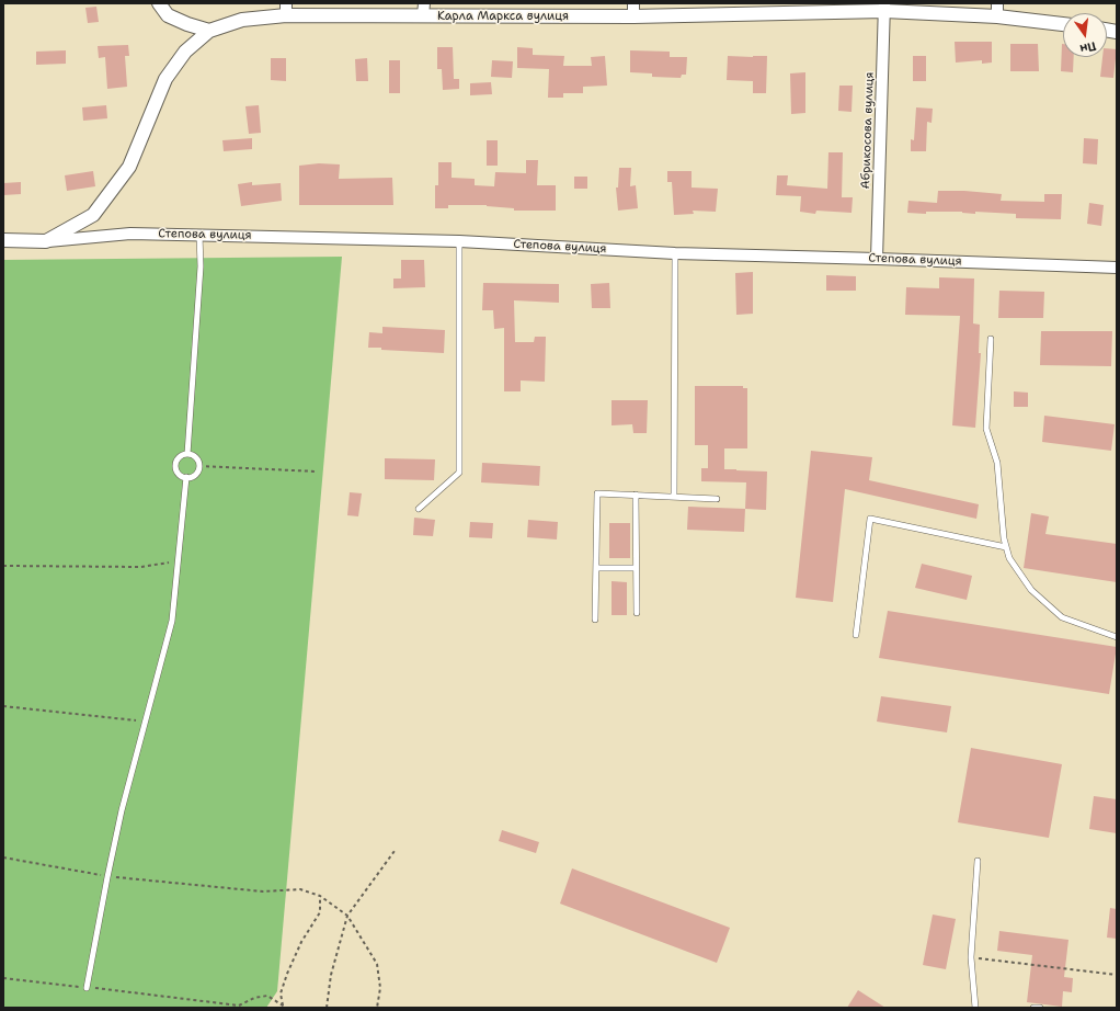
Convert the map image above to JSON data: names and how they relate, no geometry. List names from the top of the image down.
{
  "streets": {
    "street": ["Карла Маркса вулиця", "Абрикосова вулиця", "Степова вулиця"]
  },
  "crossings": [
    ["Карла Маркса вулиця", "Абрикосова вулиця"],
    ["Карла Маркса вулиця", "Степова вулиця"],
    ["Абрикосова вулиця", "Степова вулиця"]
  ],
  "north": "bottom"
}
